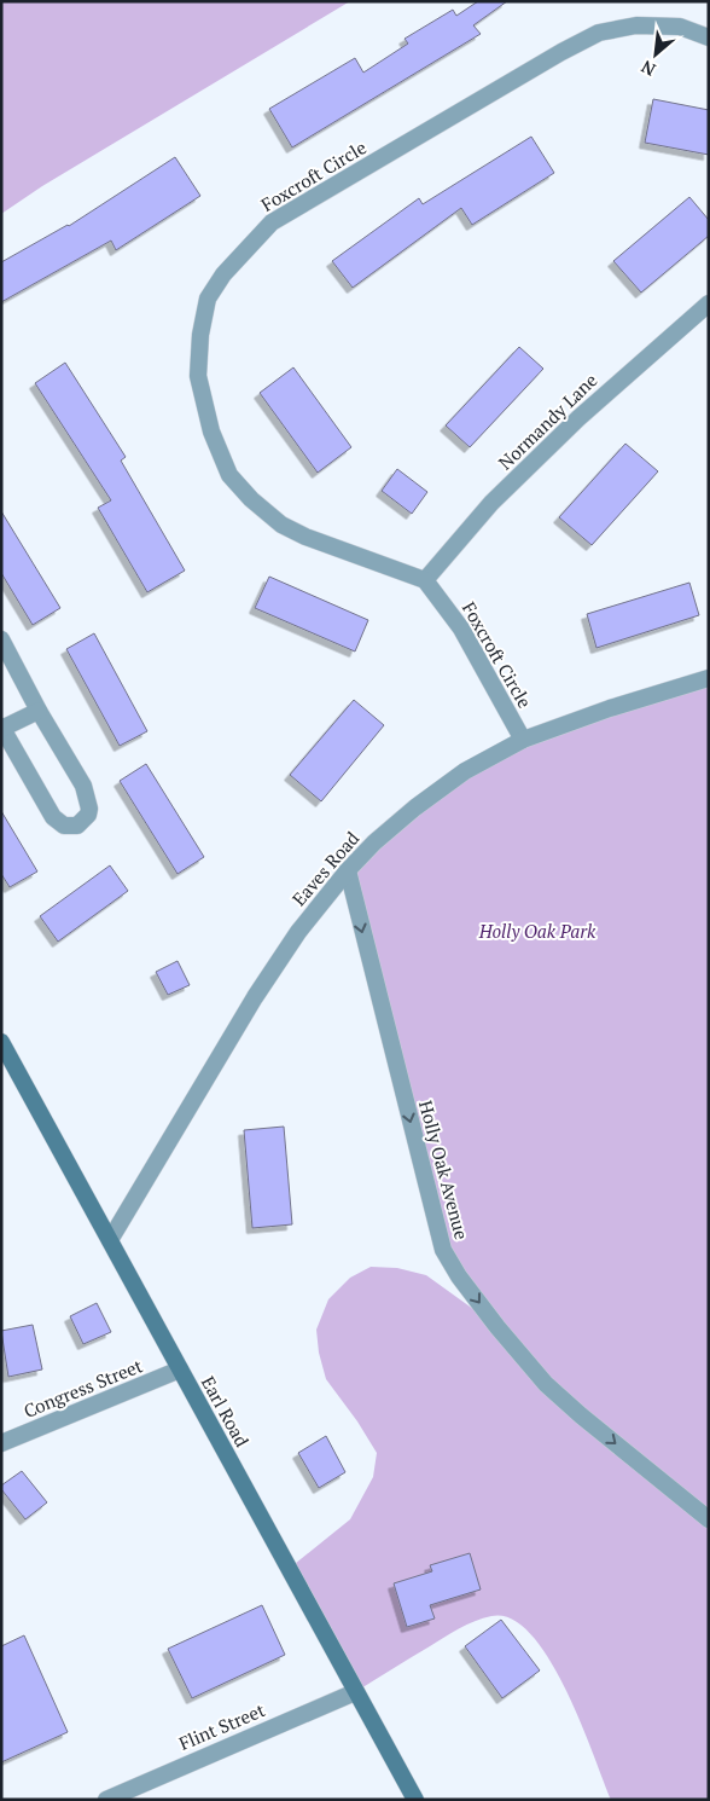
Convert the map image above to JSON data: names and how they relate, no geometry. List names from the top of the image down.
{
  "streets": {
    "main road": ["Earl Road"],
    "street": [
      "Foxcroft Circle",
      "Normandy Lane",
      "Eaves Road",
      "Holly Oak Avenue",
      "Congress Street",
      "Flint Street"
    ]
  },
  "crossings": [
    ["Foxcroft Circle", "Normandy Lane"],
    ["Foxcroft Circle", "Eaves Road"],
    ["Eaves Road", "Holly Oak Avenue"],
    ["Eaves Road", "Earl Road"],
    ["Congress Street", "Earl Road"],
    ["Earl Road", "Flint Street"]
  ],
  "one_way": ["Holly Oak Avenue"],
  "parks": ["Holly Oak Park"],
  "north": "bottom left"
}
